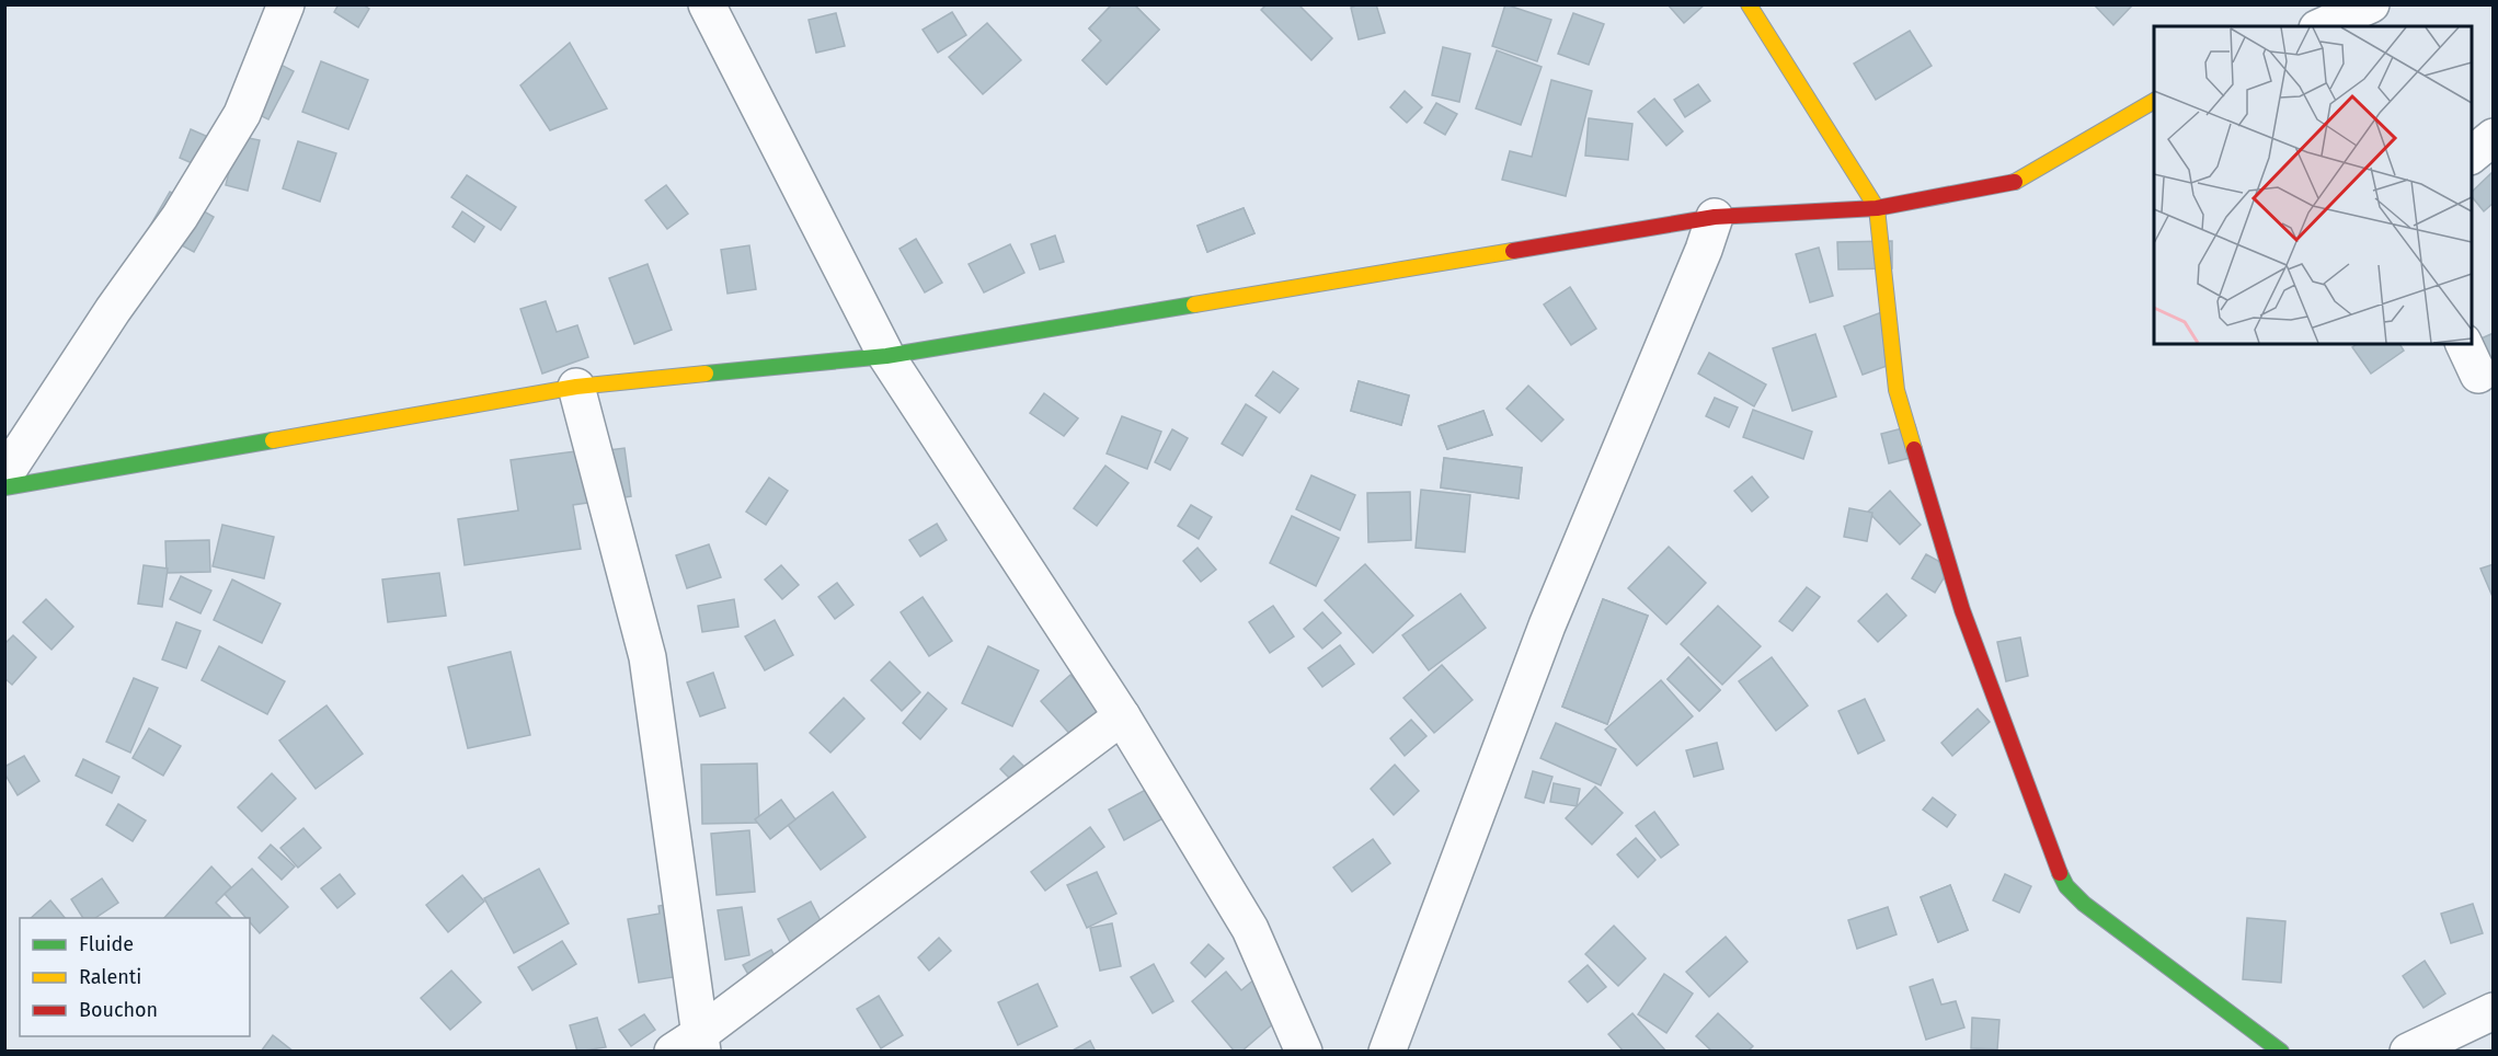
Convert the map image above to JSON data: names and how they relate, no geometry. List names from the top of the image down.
{
  "legend": ["Fluide", "Ralenti", "Bouchon"]
}
